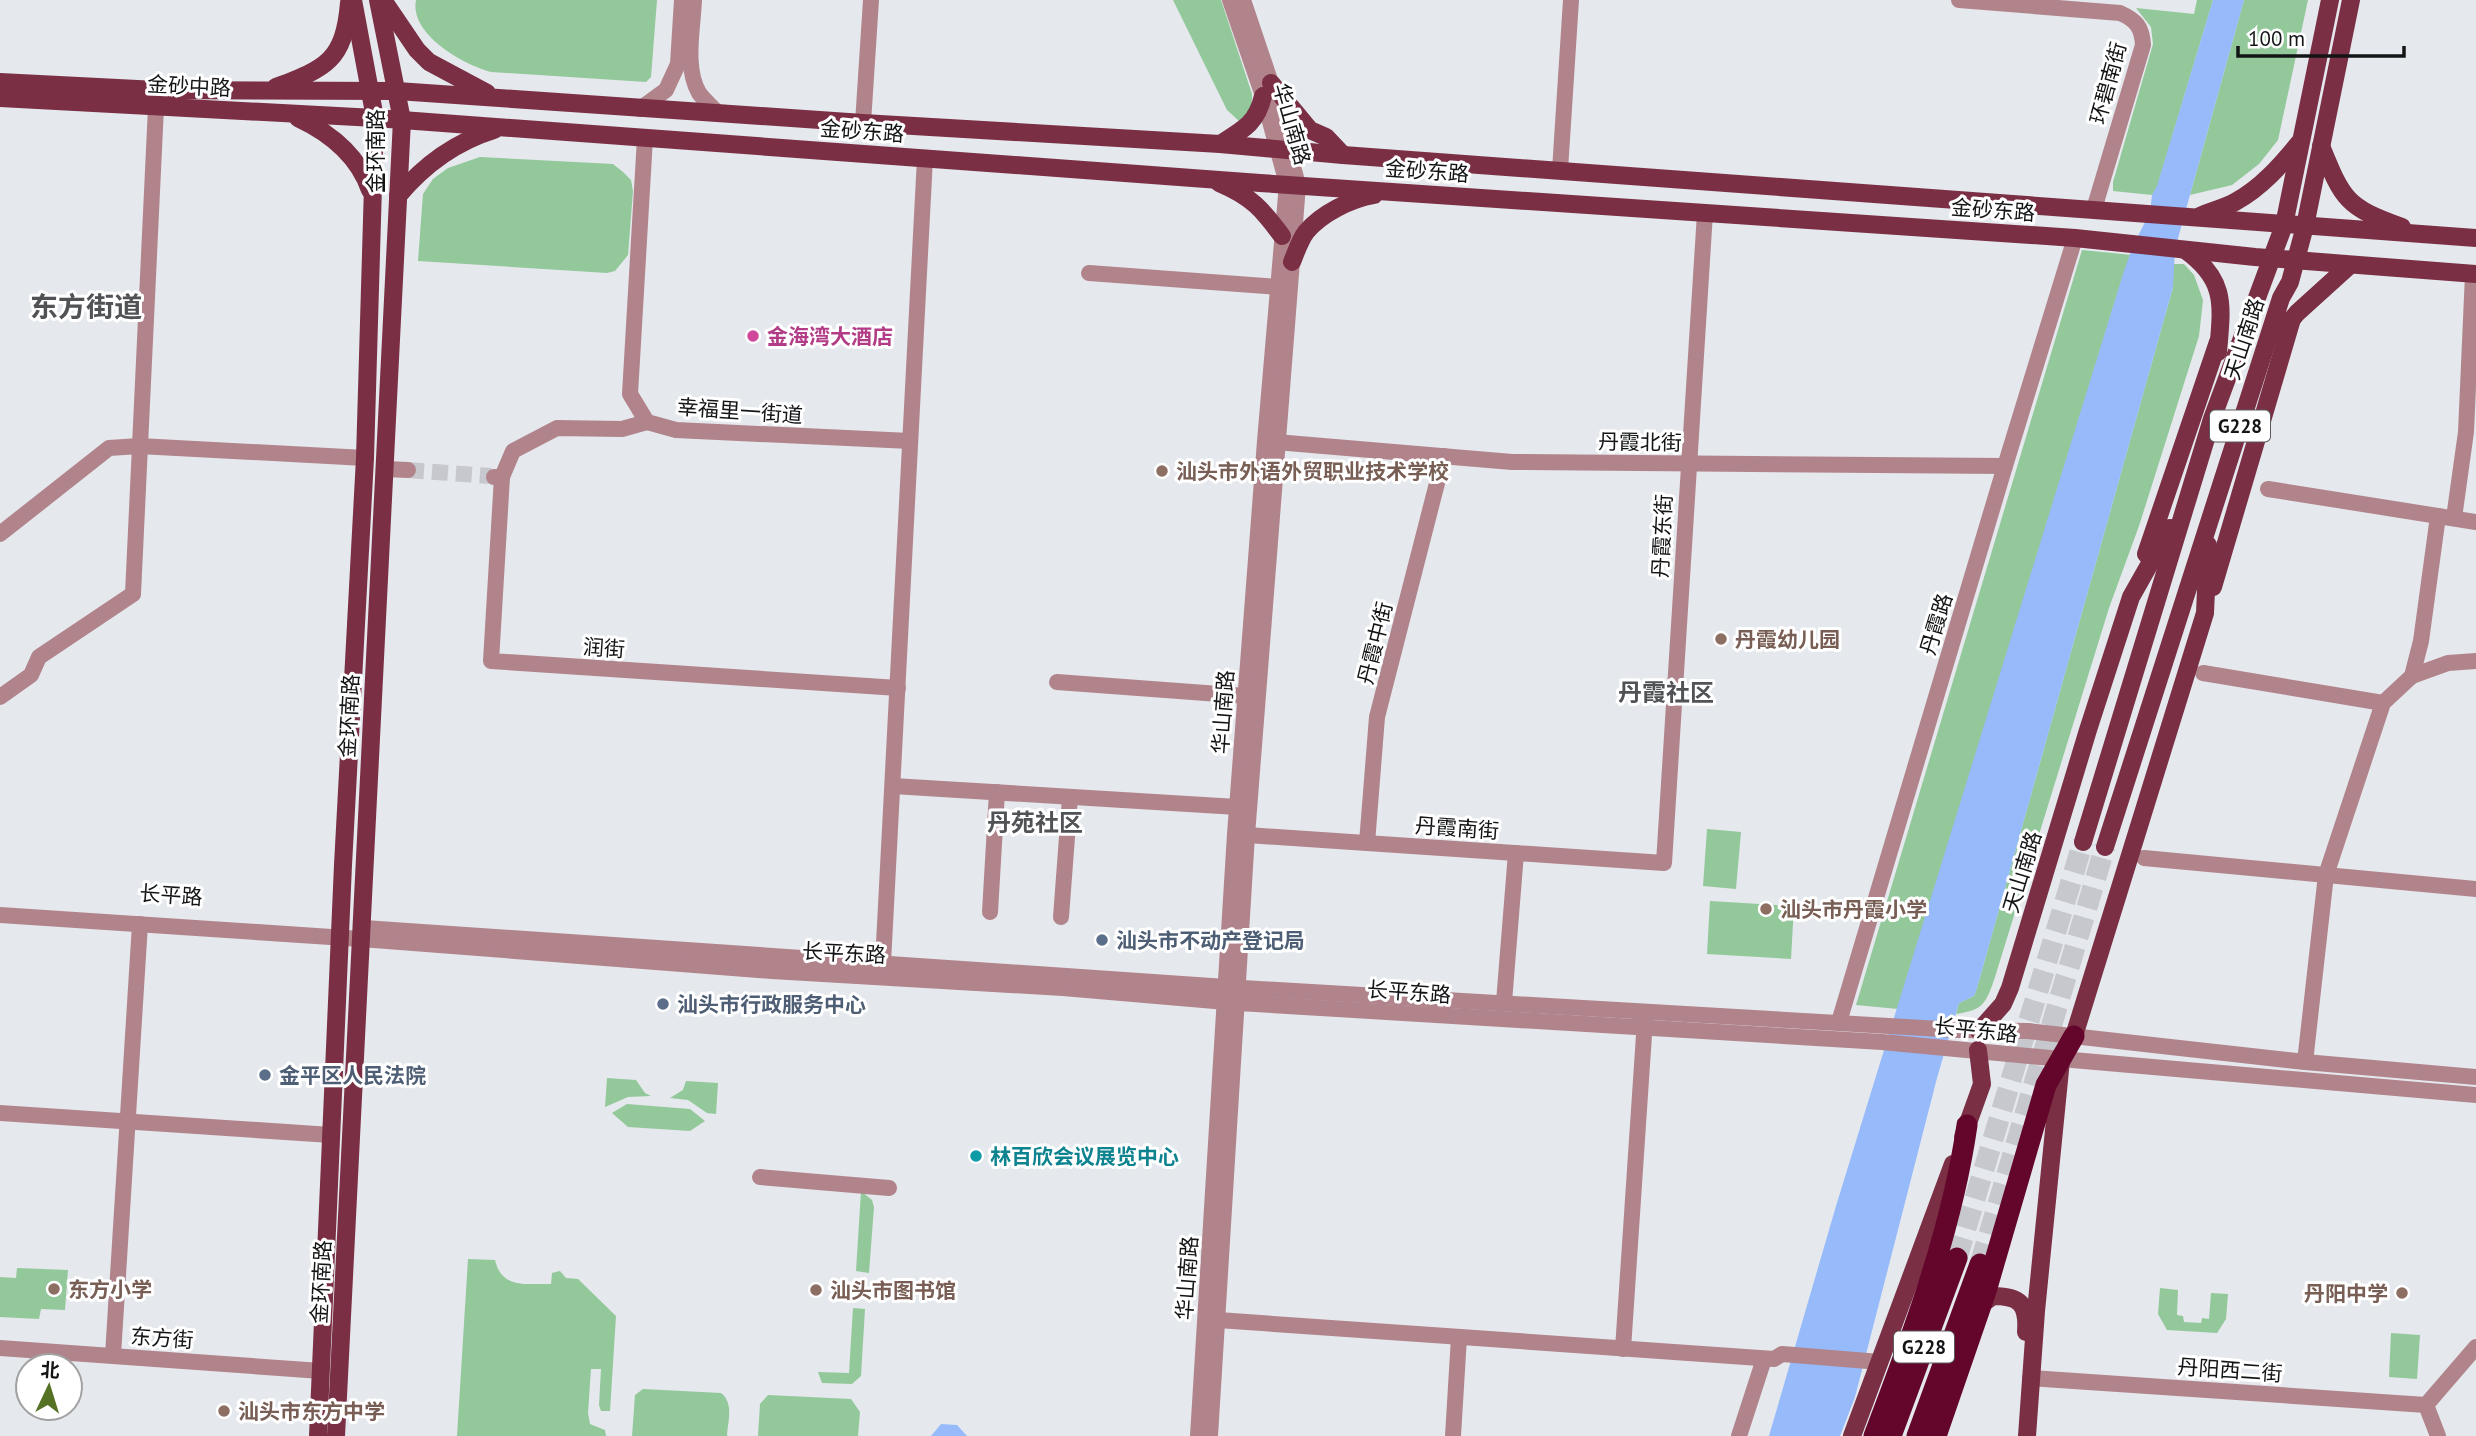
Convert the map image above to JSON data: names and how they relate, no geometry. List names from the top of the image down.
{
  "streets": {
    "highway": ["G228"],
    "main road": [
      "金砂中路",
      "金砂东路",
      "金环南路",
      "天山南路"
    ],
    "street": [
      "环碧南街",
      "华山南路",
      "幸福里一街道",
      "丹霞北街",
      "丹霞东街",
      "丹霞路",
      "丹霞中街",
      "润街",
      "丹霞南街",
      "长平路",
      "长平东路",
      "东方街",
      "丹阳西二街"
    ]
  },
  "crossings": [
    ["环碧南街", "金砂东路"],
    ["金砂中路", "金砂东路"],
    ["金砂中路", "金环南路"],
    ["华山南路", "金砂东路"],
    ["华山南路", "丹霞北街"],
    ["华山南路", "丹霞南街"],
    ["华山南路", "长平东路"],
    ["金砂东路", "金环南路"],
    ["金砂东路", "天山南路"],
    ["金砂东路", "幸福里一街道"],
    ["金砂东路", "丹霞东街"],
    ["金砂东路", "丹霞路"],
    ["金环南路", "长平路"],
    ["金环南路", "长平东路"],
    ["金环南路", "东方街"],
    ["天山南路", "长平东路"],
    ["幸福里一街道", "润街"],
    ["丹霞北街", "丹霞东街"],
    ["丹霞北街", "丹霞路"],
    ["丹霞北街", "丹霞中街"],
    ["丹霞东街", "丹霞南街"],
    ["丹霞路", "长平东路"],
    ["丹霞中街", "丹霞南街"],
    ["长平路", "长平东路"]
  ],
  "districts": ["东方街道", "丹霞社区", "丹苑社区"],
  "places": [
    "金海湾大酒店",
    "汕头市外语外贸职业技术学校",
    "丹霞幼儿园",
    "汕头市丹霞小学",
    "汕头市不动产登记局",
    "汕头市行政服务中心",
    "金平区人民法院",
    "林百欣会议展览中心",
    "东方小学",
    "汕头市图书馆",
    "丹阳中学",
    "汕头市东方中学"
  ],
  "scale_bar": "100 m",
  "north": "top"
}
